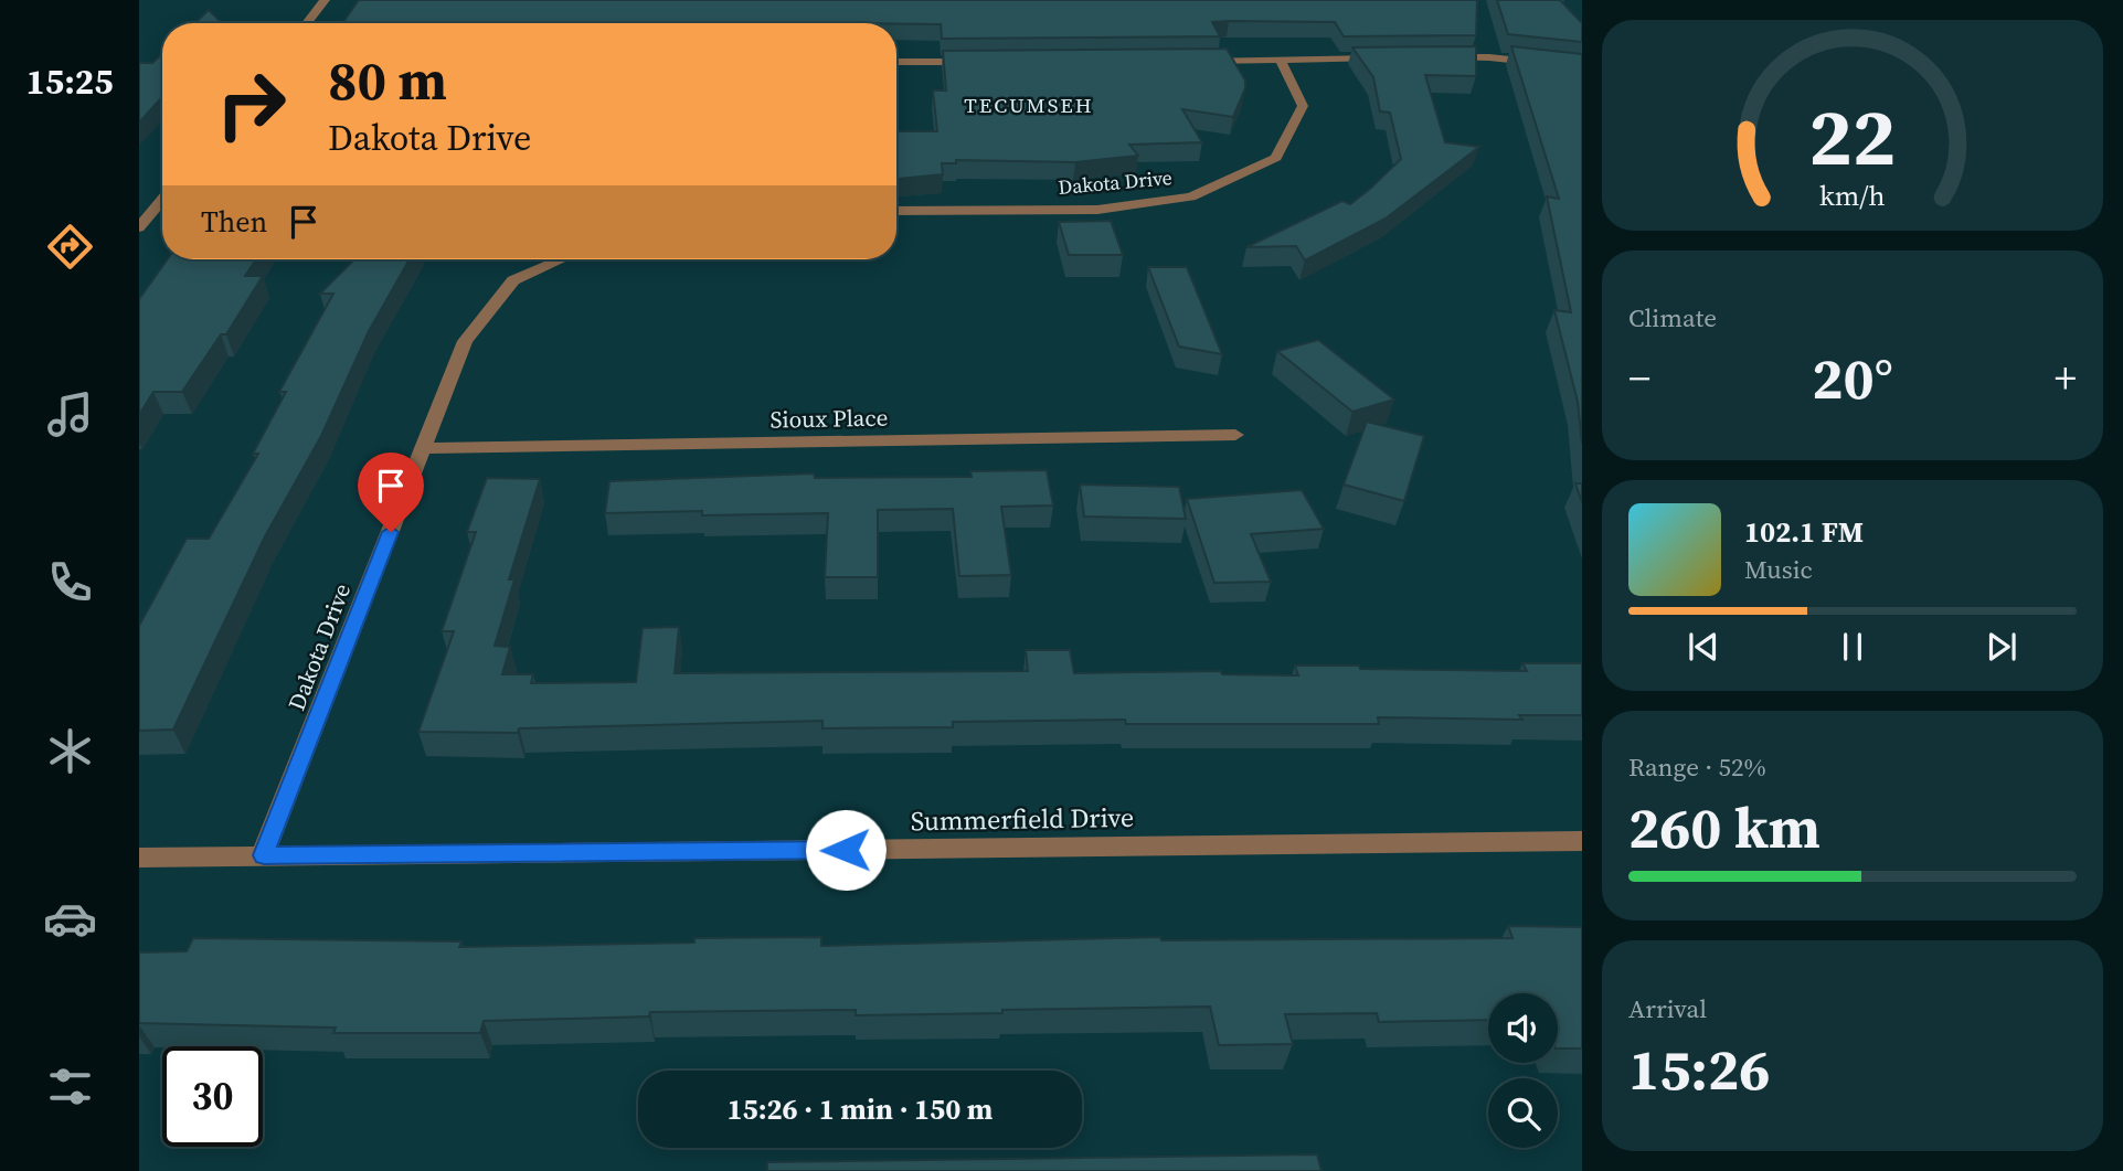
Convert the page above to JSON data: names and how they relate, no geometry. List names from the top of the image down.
{
  "streets": {
    "street": ["Dakota Drive", "Sioux Place", "Summerfield Drive"]
  },
  "crossings": [
    ["Dakota Drive", "Sioux Place"],
    ["Dakota Drive", "Summerfield Drive"]
  ],
  "districts": ["TECUMSEH"],
  "page": {
    "tabs": "15:25",
    "turn": ["80 m", "Dakota Drive"],
    "then": "Then",
    "tile": [
      "Climate",
      ["Range · 52%", "260 km"],
      ["Arrival", "15:26"]
    ],
    "heat": ["−", "20°", "+"],
    "song": ["102.1 FM", "Music"],
    "limit": "30",
    "trip": "15:26 · 1 min · 150 m",
    "gauge": ["22", "km/h"]
  }
}
